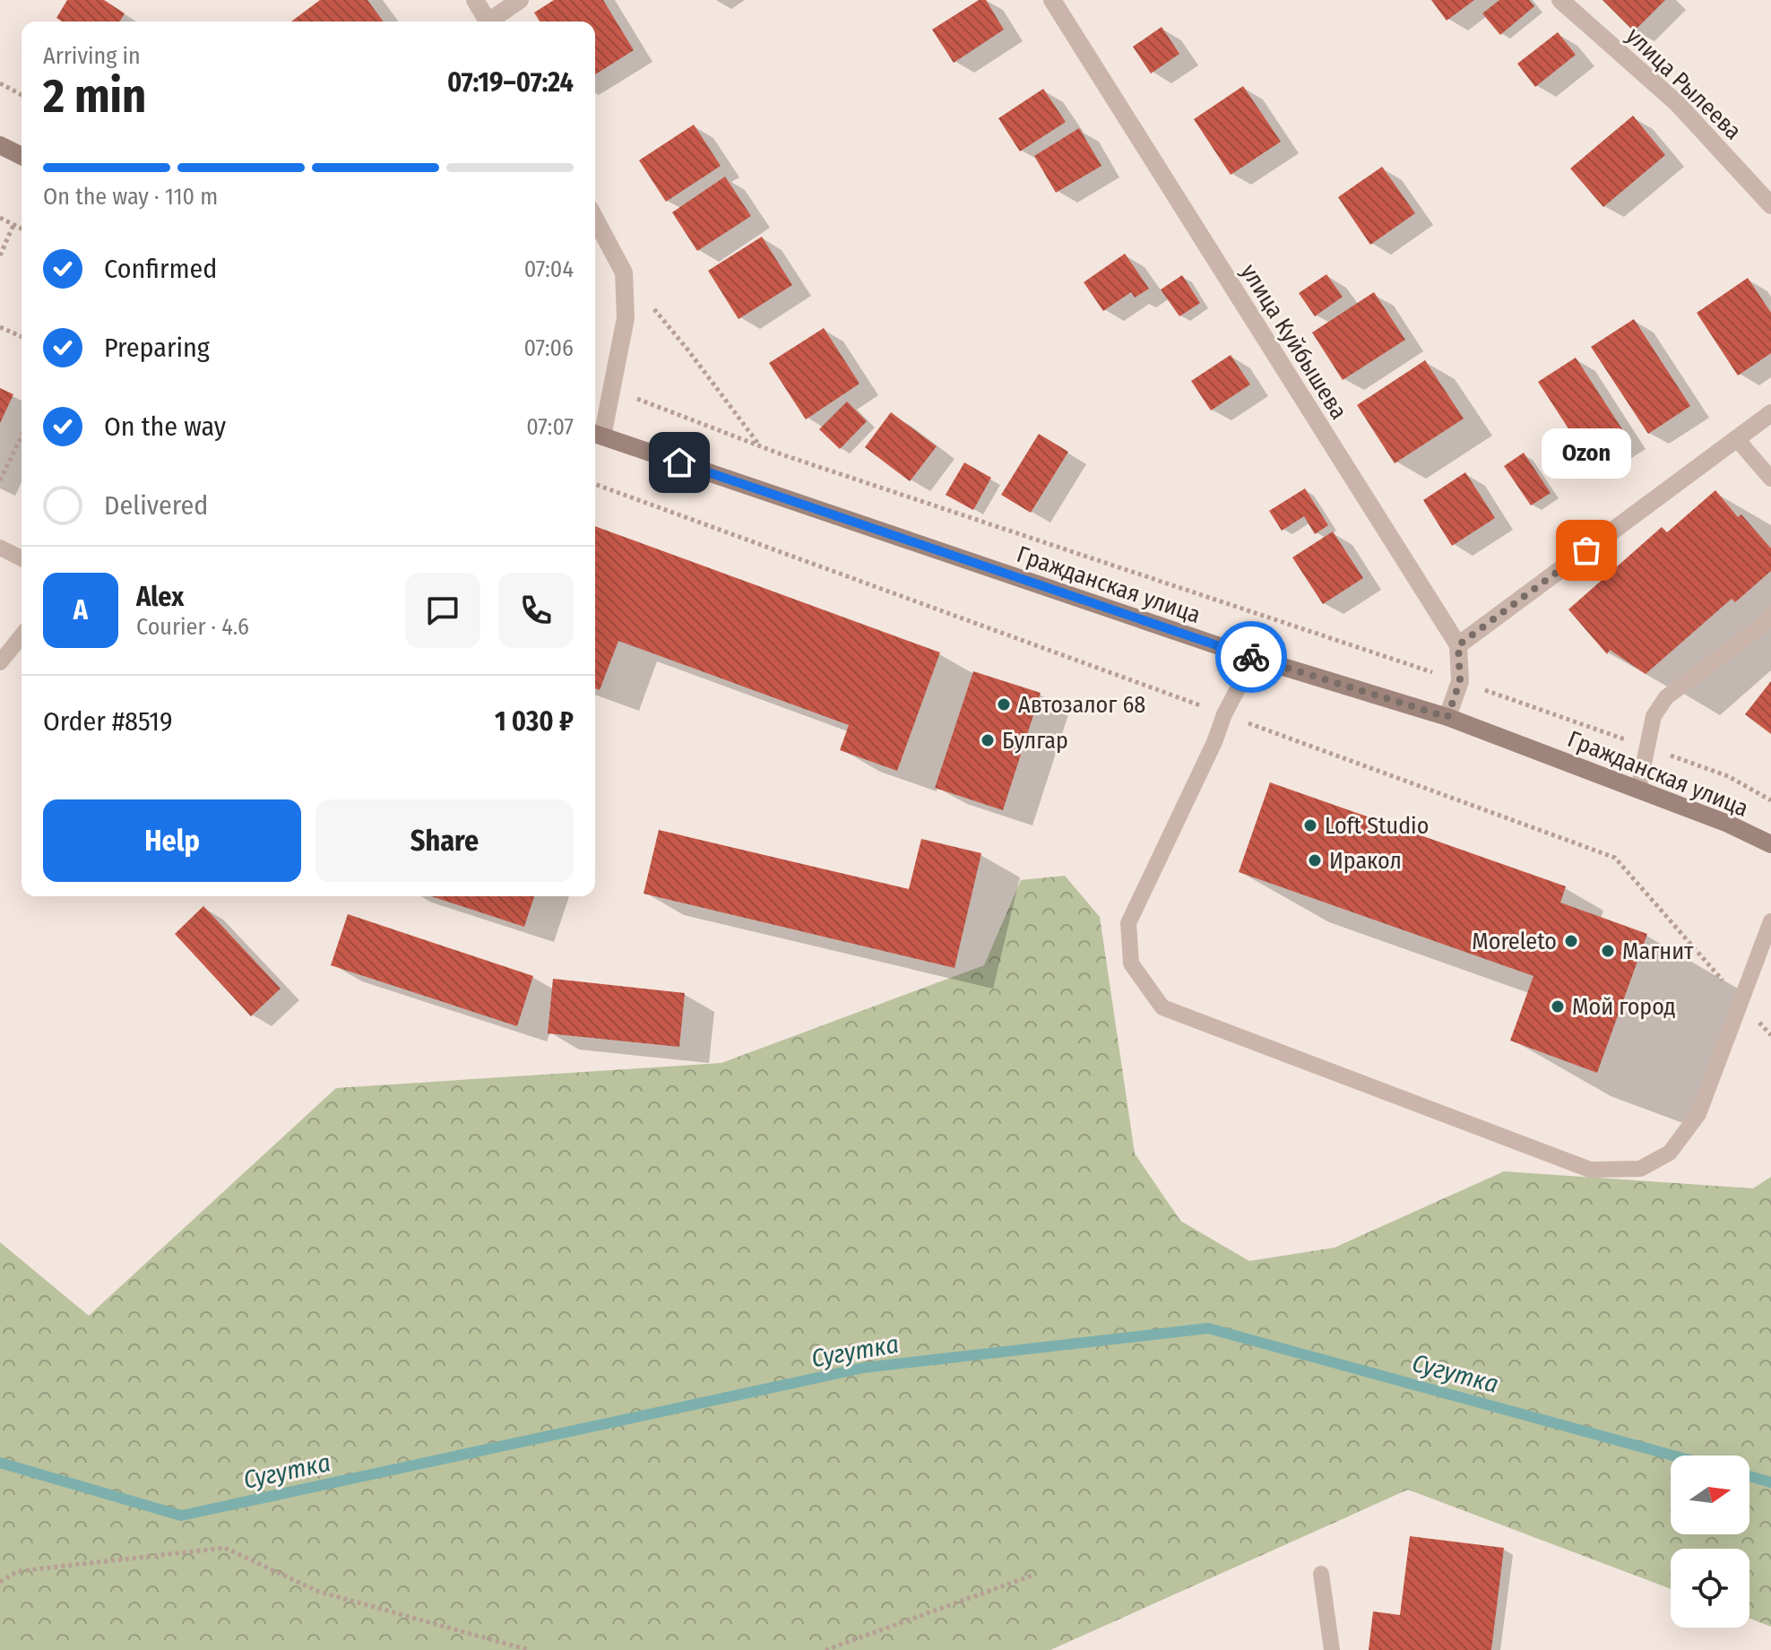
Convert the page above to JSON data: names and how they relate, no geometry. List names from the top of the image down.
{
  "streets": {
    "main road": ["Гражданская улица"],
    "street": ["улица Рылеева", "улица Куйбышева"]
  },
  "crossings": [
    ["улица Куйбышева", "Гражданская улица"]
  ],
  "water": ["Сугутка"],
  "places": [
    "Ozon",
    "Автозалог 68",
    "Булгар",
    "Loft Studio",
    "Иракол",
    "Moreleto",
    "Магнит",
    "Мой город"
  ],
  "north": "right",
  "page": {
    "heading": ["2 min", "Arriving in", "07:19–07:24"],
    "panel": [
      "Alex",
      "Courier · 4.6",
      "Order #8519",
      "1 030 ₽"
    ],
    "bar": "On the way · 110 m",
    "list": [
      ["Confirmed", "07:04"],
      ["Preparing", "07:06"],
      ["On the way", "07:07"],
      "Delivered"
    ],
    "bubble": "Ozon",
    "round": "A",
    "buttons": ["Help", "Share"]
  }
}
